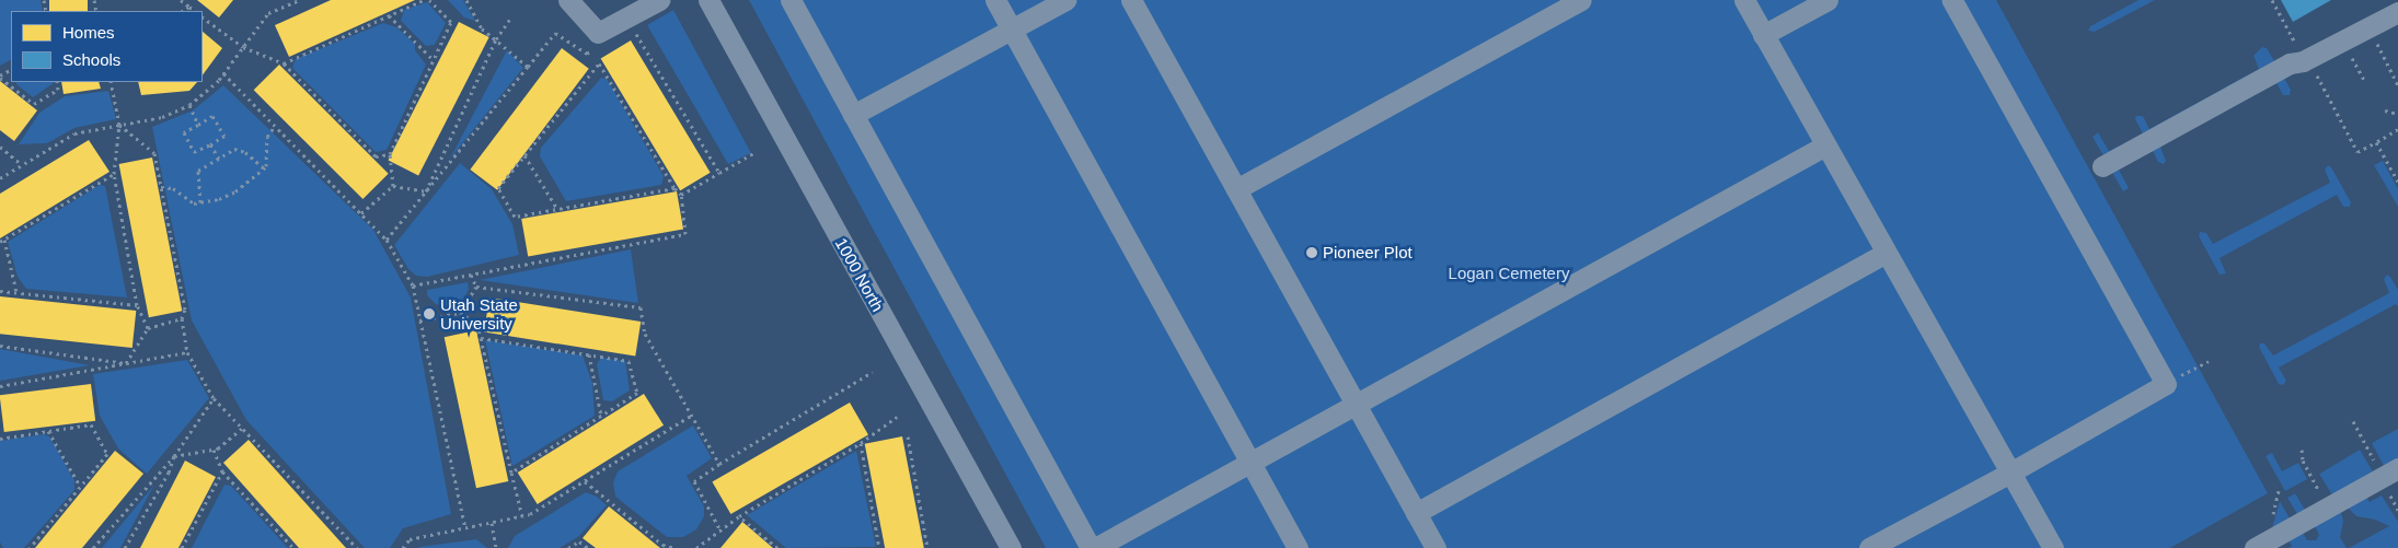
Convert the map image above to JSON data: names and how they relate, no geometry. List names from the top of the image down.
{
  "streets": {
    "street": ["1000 North"]
  },
  "parks": ["Logan Cemetery"],
  "places": ["Pioneer Plot", "Utah State University"],
  "legend": ["Homes", "Schools"]
}
